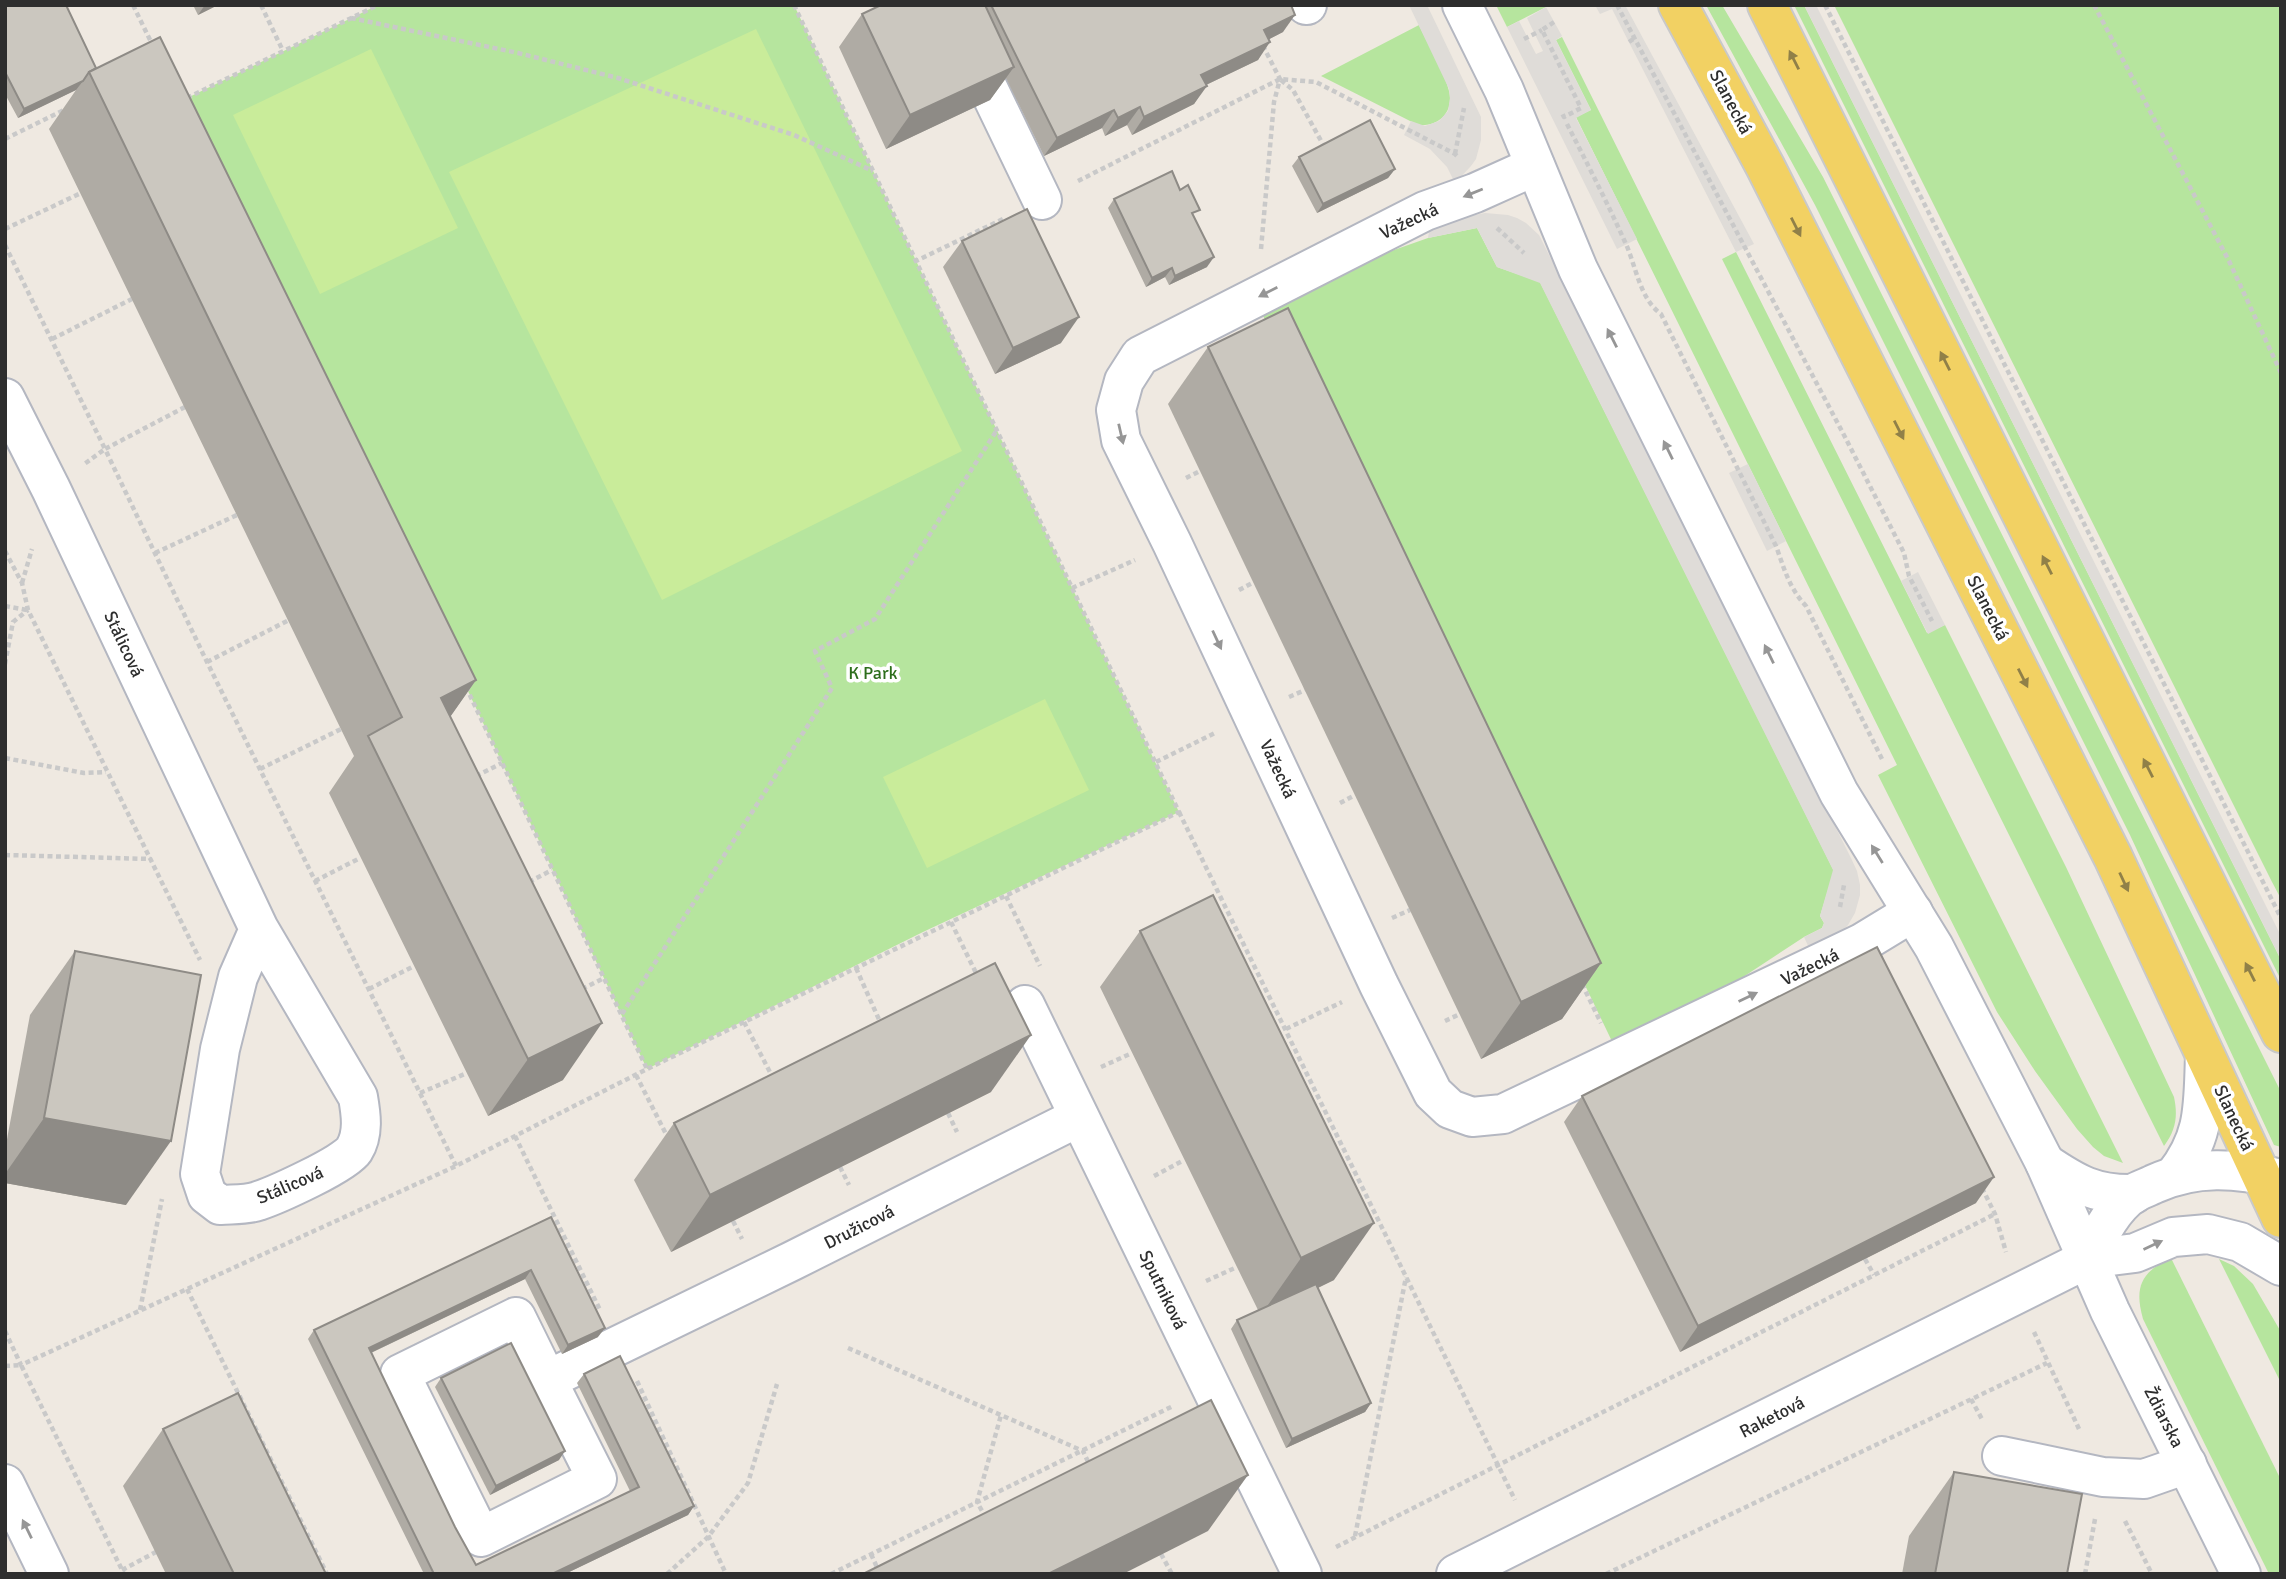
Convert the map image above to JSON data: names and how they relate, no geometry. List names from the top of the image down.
{
  "streets": {
    "main road": ["Slanecká"],
    "street": [
      "Važecká",
      "Stálicová",
      "Družicová",
      "Sputniková",
      "Raketová",
      "Ždiarska"
    ]
  },
  "crossings": [
    ["Družicová", "Sputniková"],
    ["Raketová", "Ždiarska"]
  ],
  "parks": ["K Park"]
}
